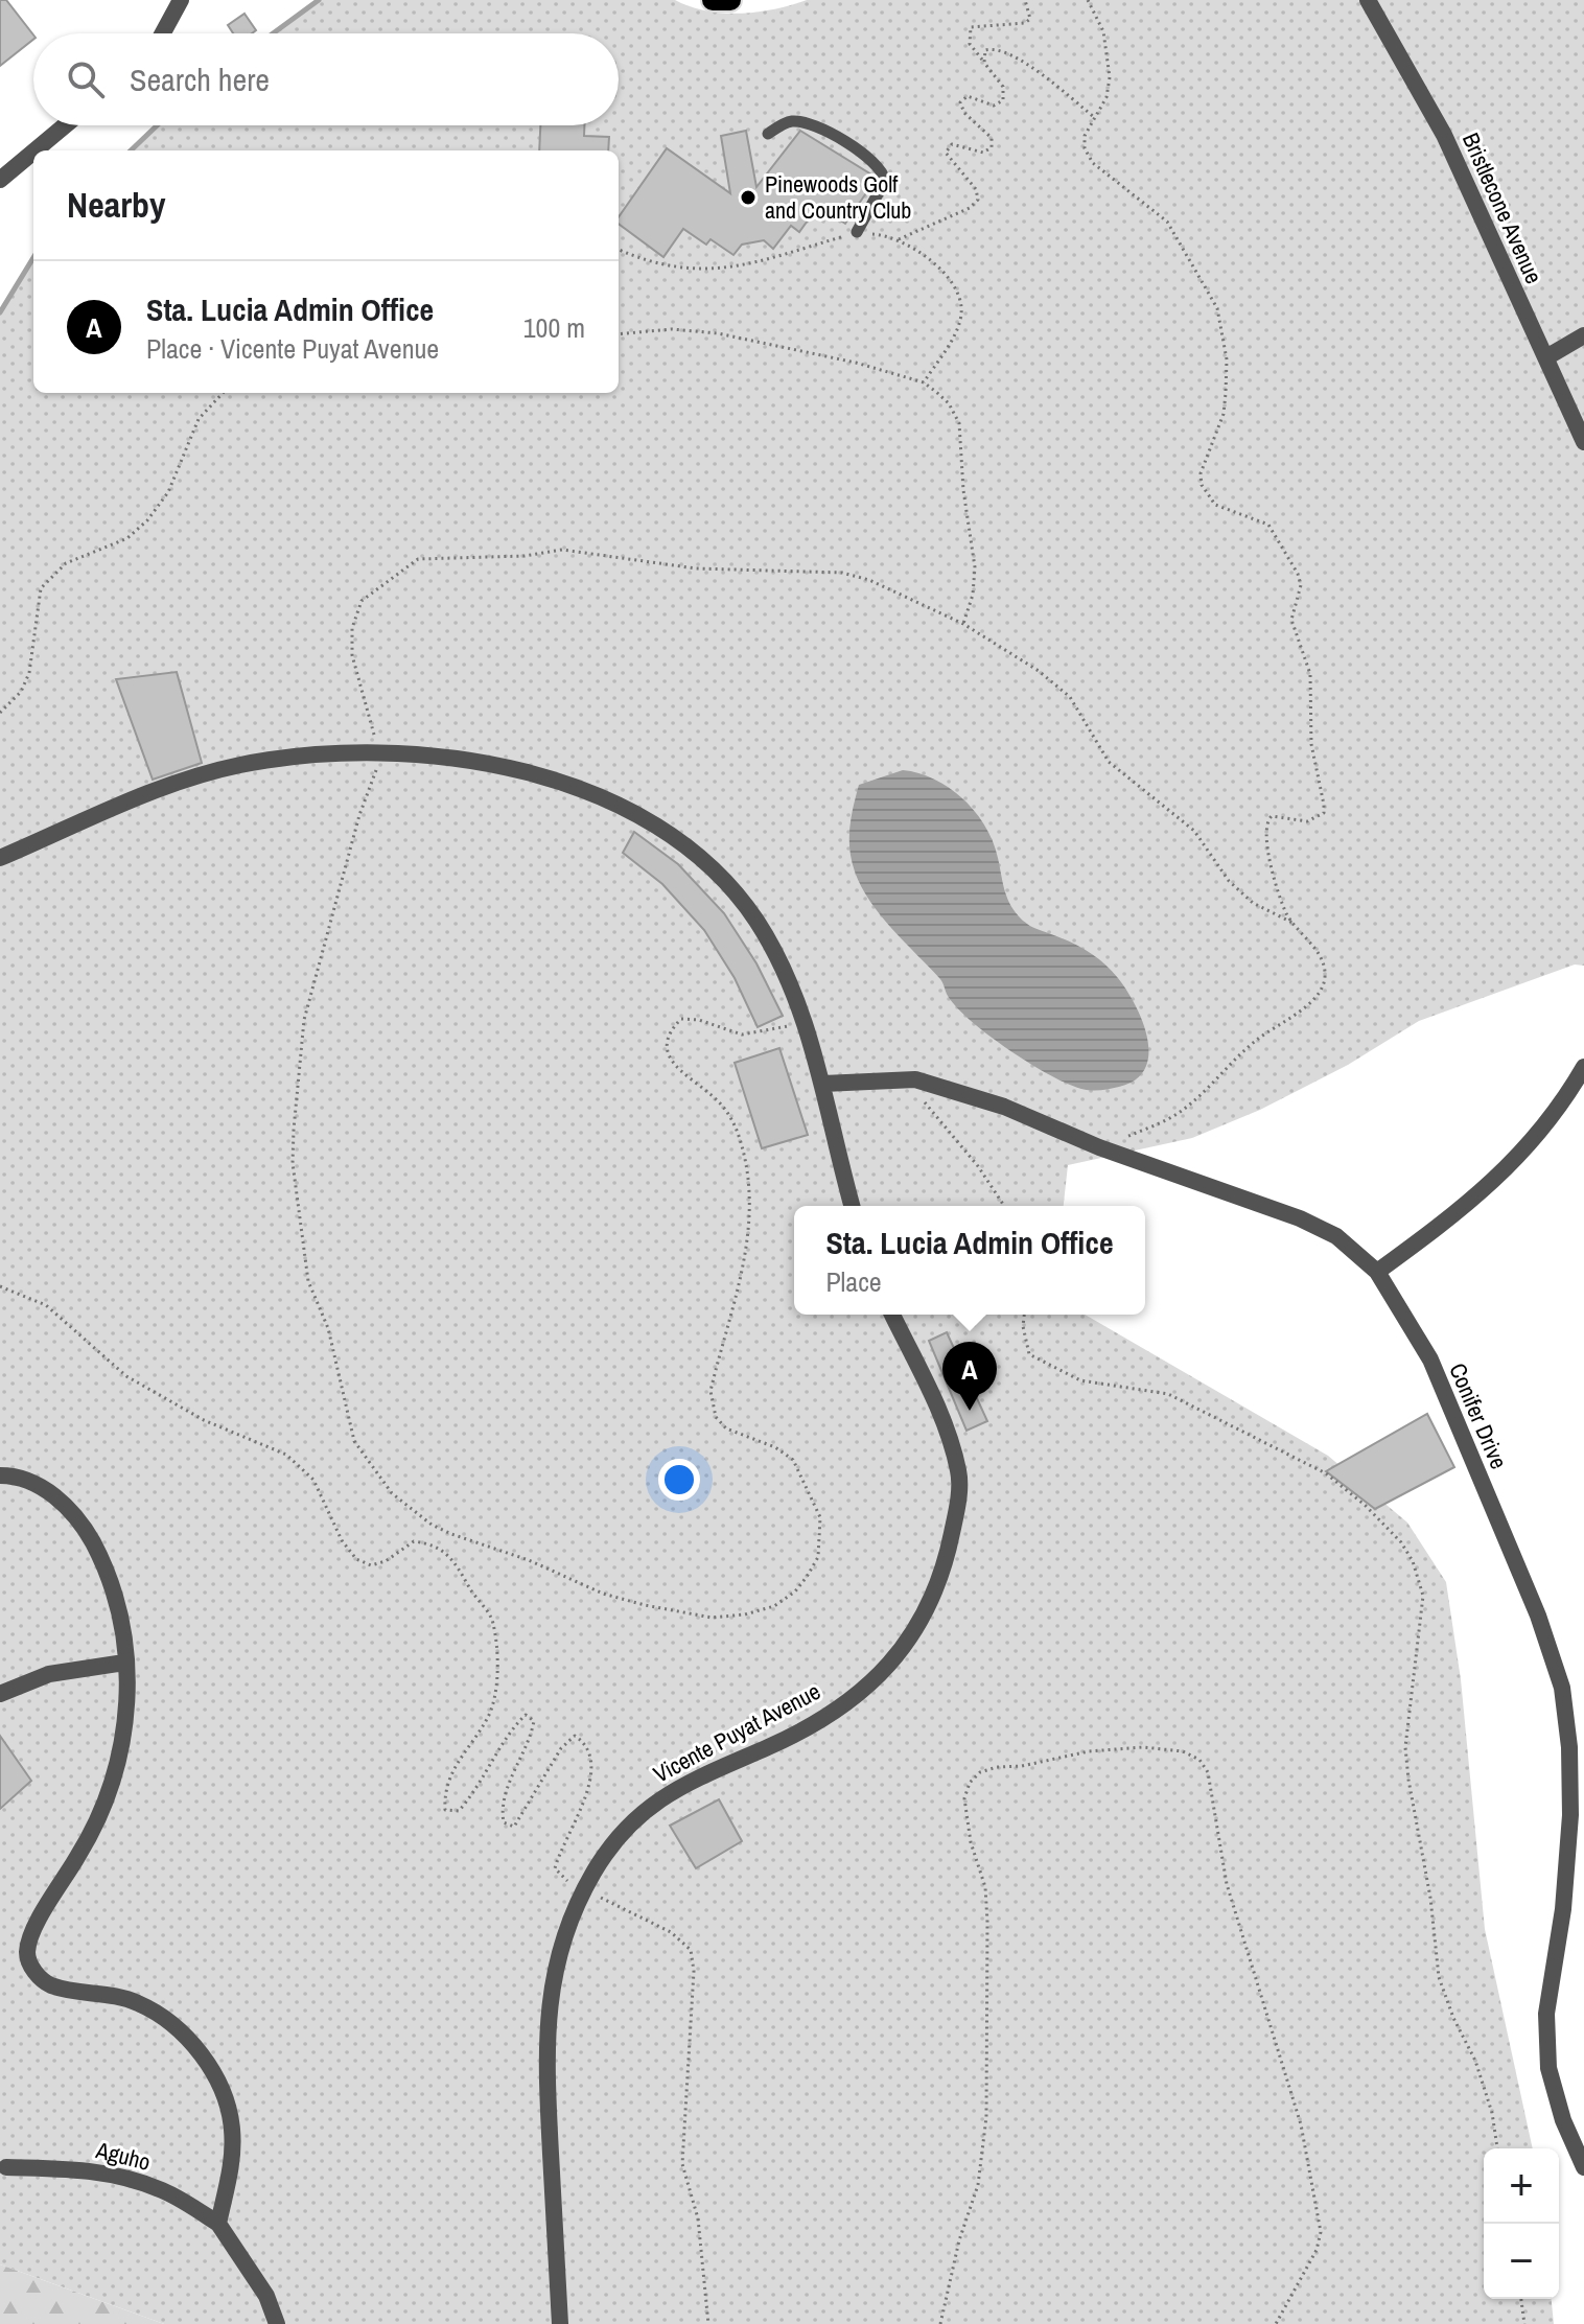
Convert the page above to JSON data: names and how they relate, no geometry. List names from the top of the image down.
{
  "streets": {
    "street": [
      "Bristlecone Avenue",
      "Conifer Drive",
      "Vicente Puyat Avenue",
      "Aguho"
    ]
  },
  "places": ["Pinewoods Golf and Country Club"],
  "page": {
    "search": "Search here",
    "heading": "Nearby",
    "list": [
      {
        "mark": "A",
        "name": "Sta. Lucia Admin Office",
        "note": "Place · Vicente Puyat Avenue",
        "value": "100 m"
      }
    ],
    "popup": ["Sta. Lucia Admin Office", "Place"],
    "pins": "A",
    "map_buttons": ["+", "−"]
  }
}
